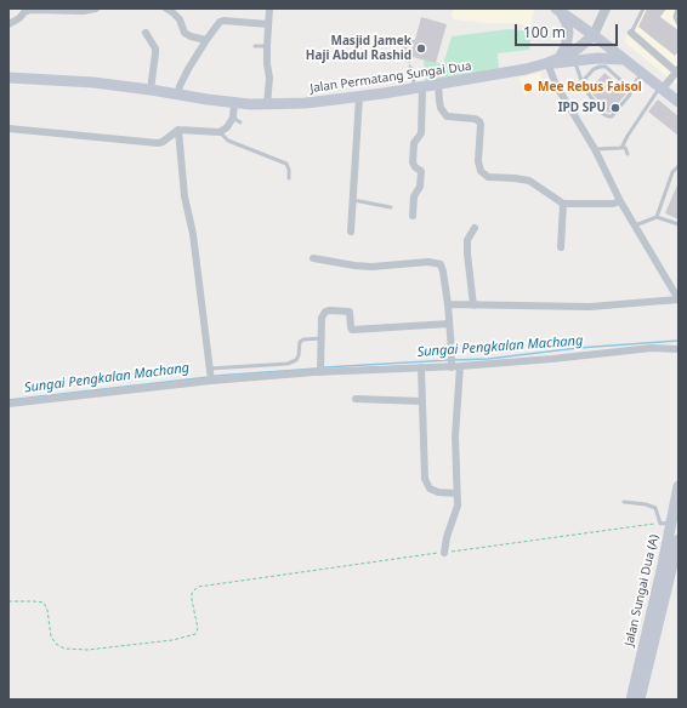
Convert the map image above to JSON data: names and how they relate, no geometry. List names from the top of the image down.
{
  "streets": {
    "main road": ["Jalan Permatang Sungai Dua", "Jalan Sungai Dua (A)"]
  },
  "water": ["Sungai Pengkalan Machang"],
  "places": ["Masjid Jamek Haji Abdul Rashid", "Mee Rebus Faisol", "IPD SPU"],
  "scale_bar": "100 m"
}
